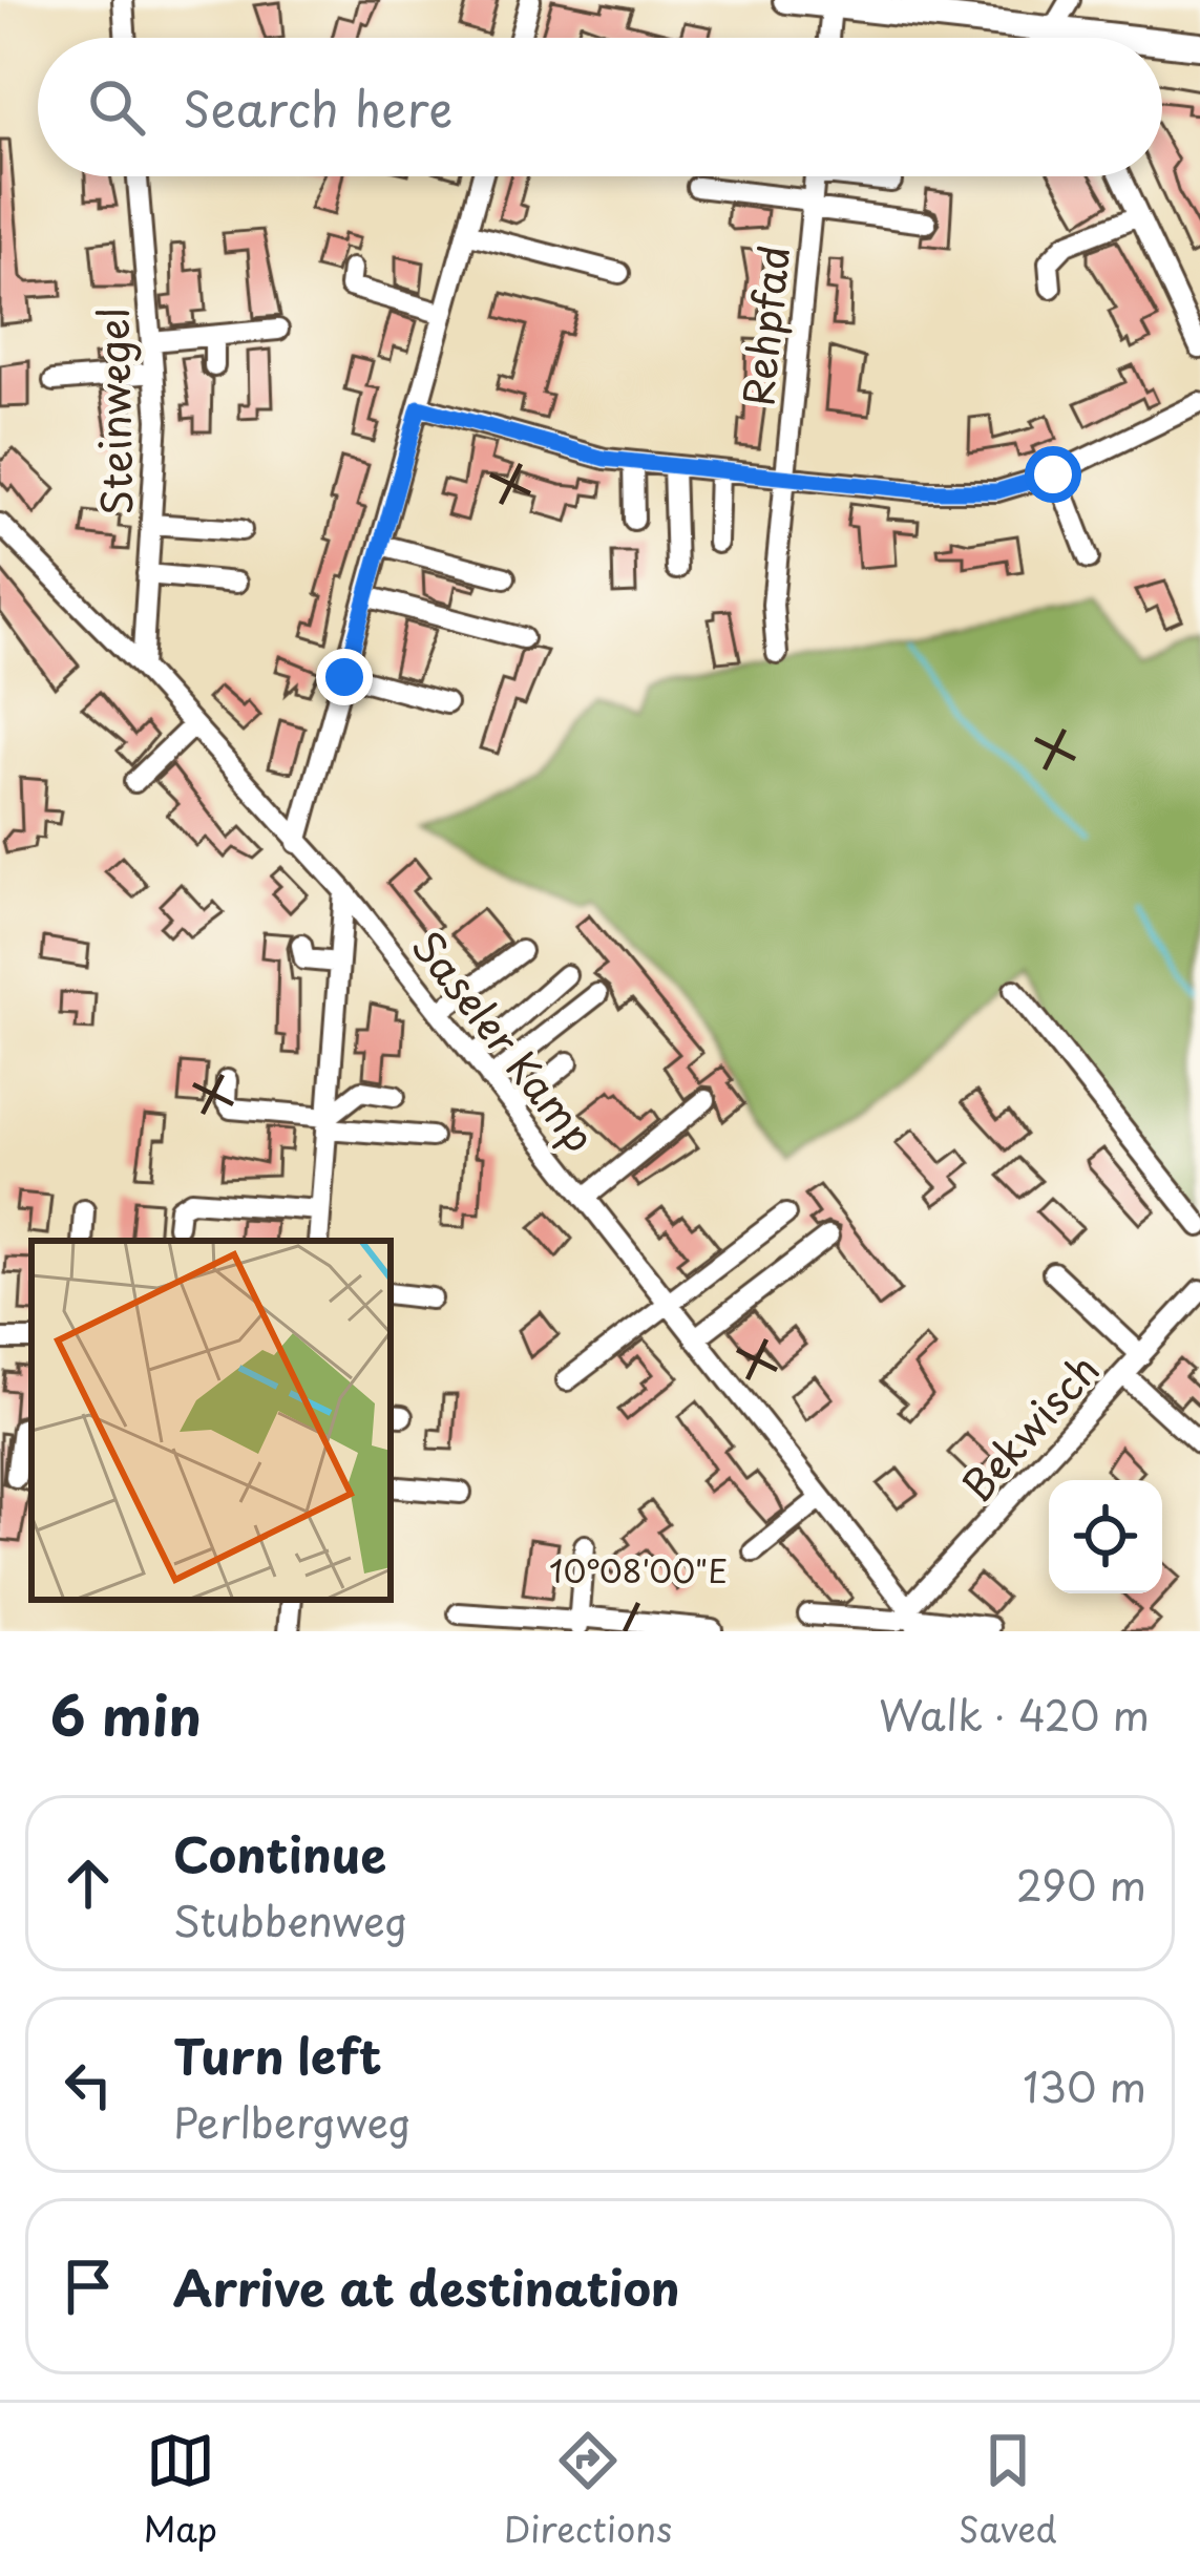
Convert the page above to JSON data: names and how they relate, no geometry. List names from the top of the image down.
{
  "streets": {
    "street": [
      "Rehpfad",
      "Steinwegel",
      "Saseler Kamp",
      "Bekwisch"
    ]
  },
  "crossings": [
    ["Steinwegel", "Saseler Kamp"],
    ["Saseler Kamp", "Bekwisch"]
  ],
  "page": {
    "search": "Search here",
    "heading": ["6 min", "Walk · 420 m"],
    "list": [
      ["Continue", "Stubbenweg", "290 m"],
      ["Turn left", "Perlbergweg", "130 m"],
      "Arrive at destination"
    ],
    "nav": ["Map", "Directions", "Saved"]
  },
  "coordinates": ["10°08'00\"E"]
}
